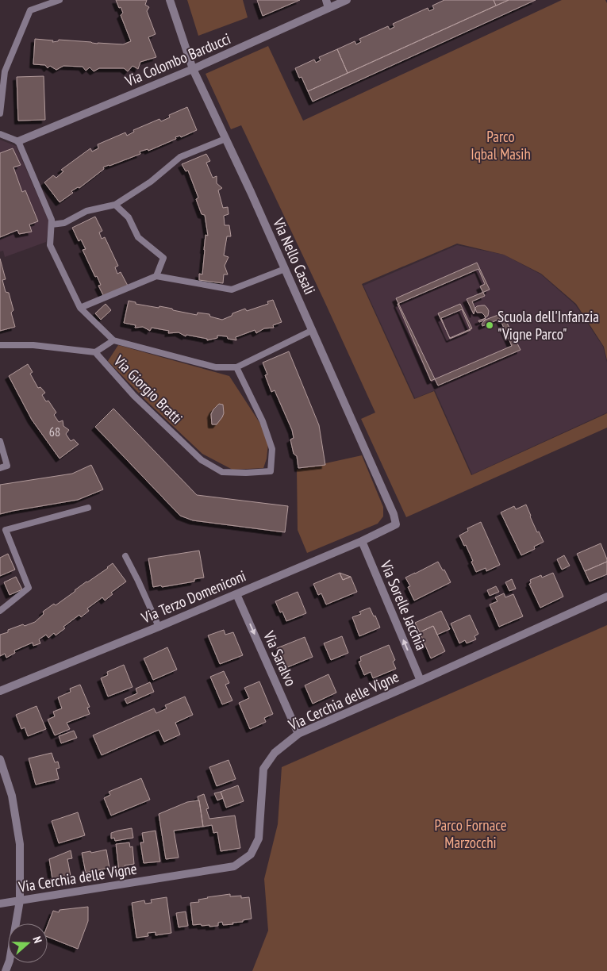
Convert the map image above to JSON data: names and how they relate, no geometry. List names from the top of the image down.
{
  "streets": {
    "street": [
      "Via Colombo Barducci",
      "Via Nello Casali",
      "Via Terzo Domeniconi",
      "Via Sorelle Jacchia",
      "Via Saralvo",
      "Via Cerchia delle Vigne"
    ],
    "lane": ["Via Giorgio Bratti"]
  },
  "crossings": [
    ["Via Colombo Barducci", "Via Nello Casali"],
    ["Via Nello Casali", "Via Terzo Domeniconi"],
    ["Via Terzo Domeniconi", "Via Sorelle Jacchia"],
    ["Via Terzo Domeniconi", "Via Saralvo"],
    ["Via Sorelle Jacchia", "Via Cerchia delle Vigne"],
    ["Via Saralvo", "Via Cerchia delle Vigne"]
  ],
  "one_way": ["Via Sorelle Jacchia", "Via Saralvo"],
  "parks": ["Parco Iqbal Masih", "Parco Fornace Marzocchi"],
  "places": ["Scuola dell'Infanzia \"Vigne Parco\""],
  "house_numbers": ["68"],
  "north": "right"
}
